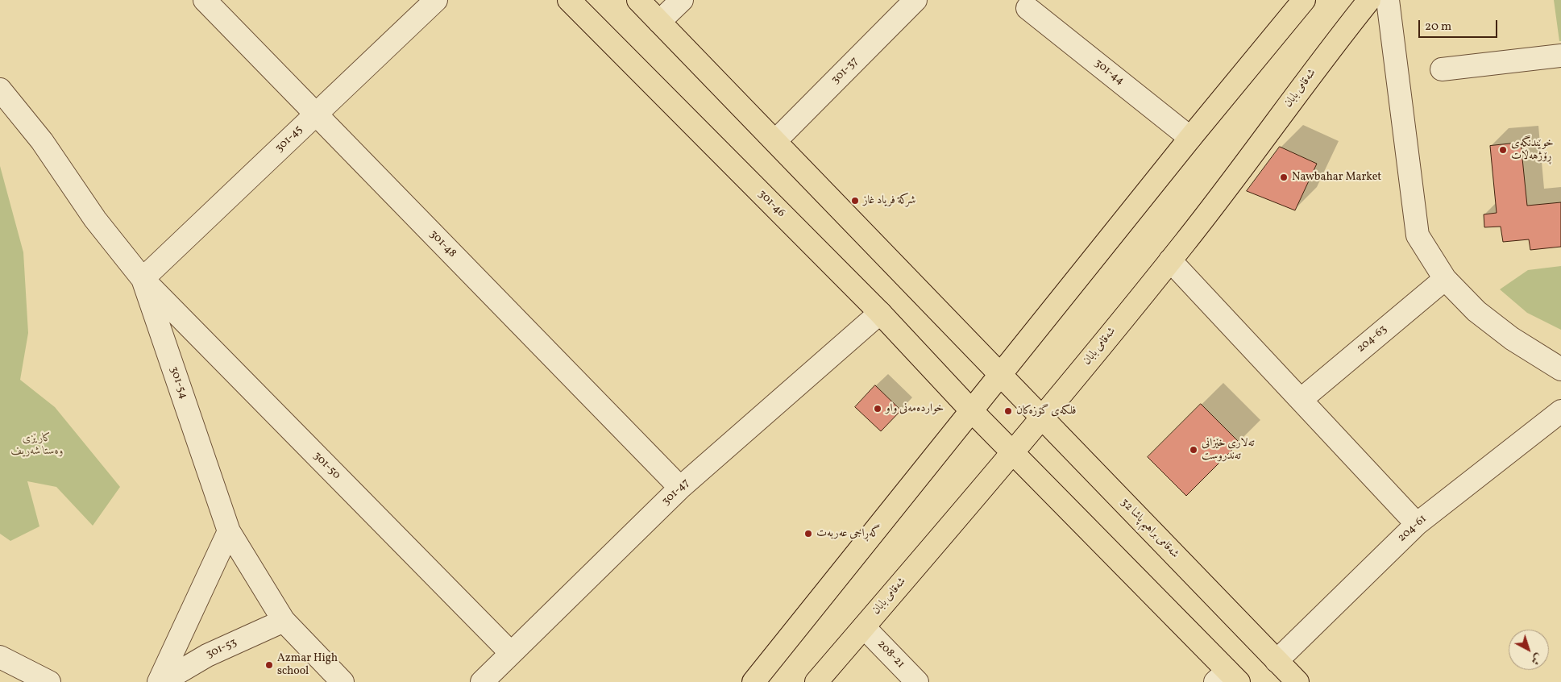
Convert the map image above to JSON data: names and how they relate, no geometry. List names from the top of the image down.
{
  "streets": {
    "main road": ["شەقامی بابان", "301-46", "شەقامی براهیم پاشا 32"],
    "street": [
      "301-37",
      "301-44",
      "301-45",
      "301-48",
      "204-63",
      "301-54",
      "301-50",
      "301-47",
      "204-61",
      "301-53",
      "208-21"
    ]
  },
  "crossings": [
    ["شەقامی بابان", "شەقامی براهیم پاشا 32"],
    ["شەقامی بابان", "208-21"],
    ["301-45", "301-48"],
    ["301-45", "301-54"],
    ["301-45", "301-50"],
    ["301-46", "301-47"],
    ["301-48", "301-47"],
    ["301-54", "301-50"],
    ["301-54", "301-53"],
    ["301-50", "301-47"],
    ["شەقامی براهیم پاشا 32", "204-61"]
  ],
  "parks": ["کارێزی وەستا شەریف"],
  "places": [
    "خوێندنگەی ڕۆژهەڵات",
    "Nawbahar Market",
    "شرکة فرياد غاز",
    "خواردەمەنی واو",
    "فلکەی گۆزەکان",
    "تەلاری خێزانی تەندروست",
    "گەڕاجی عەربەت",
    "Azmar High school"
  ],
  "scale_bar": "20 m",
  "north": "bottom right"
}
